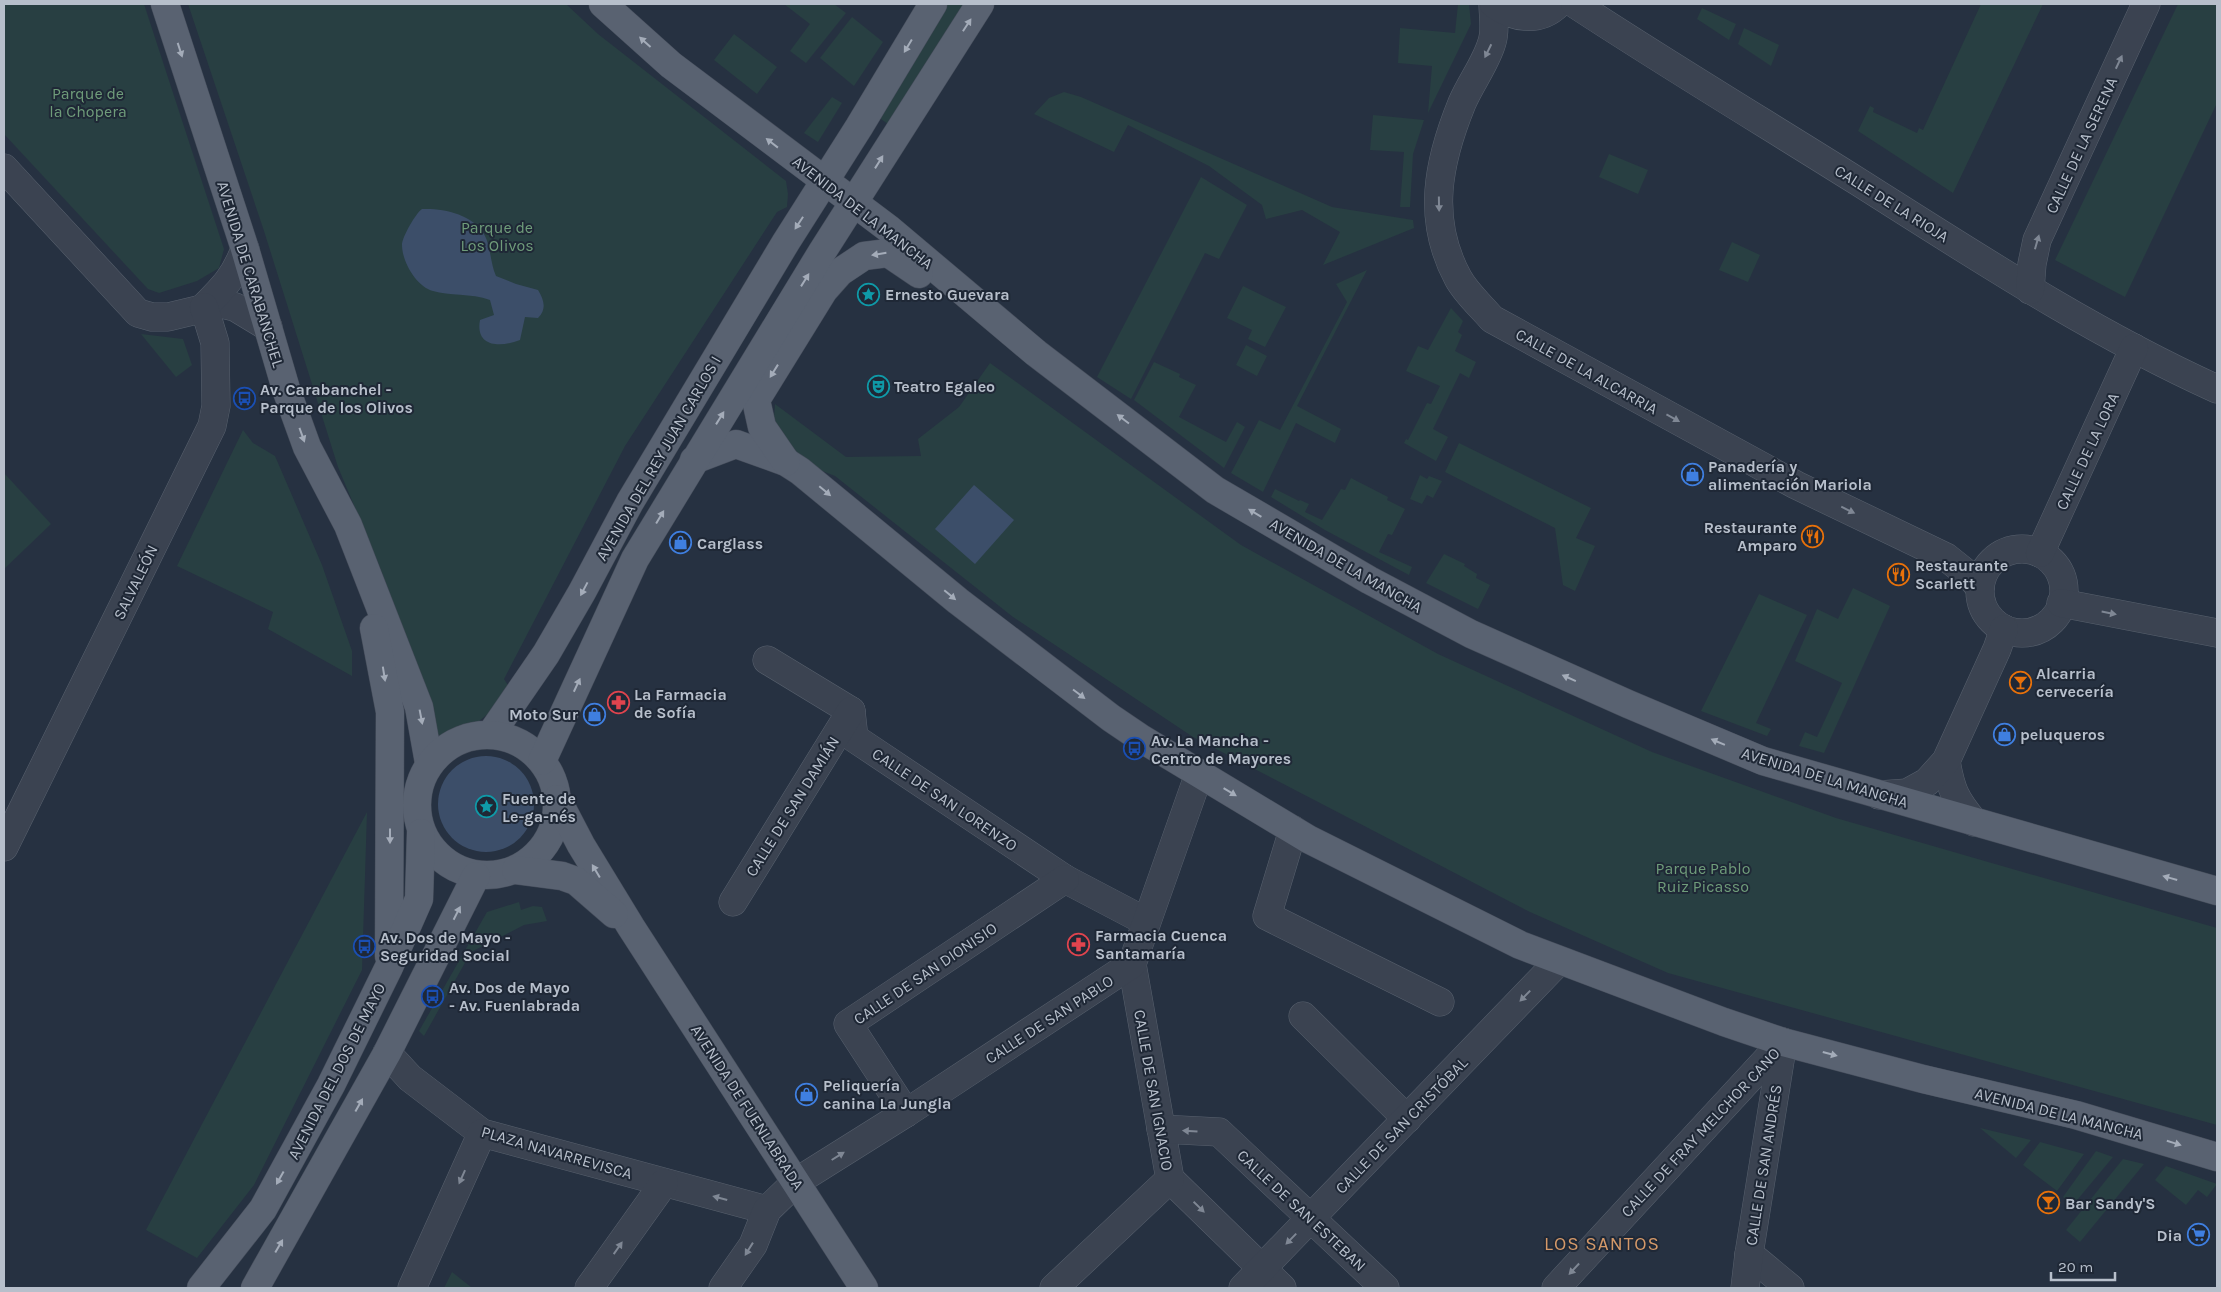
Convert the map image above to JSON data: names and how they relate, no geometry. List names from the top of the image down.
{
  "streets": {
    "main road": [
      "AVENIDA DE LA MANCHA",
      "AVENIDA DE CARABANCHEL",
      "AVENIDA DEL REY JUAN CARLOS I",
      "AVENIDA DEL DOS DE MAYO",
      "AVENIDA DE FUENLABRADA"
    ],
    "street": [
      "CALLE DE LA SERENA",
      "CALLE DE LA RIOJA",
      "CALLE DE LA ALCARRIA",
      "CALLE DE LA LORA",
      "SALVALEÓN",
      "CALLE DE SAN LORENZO",
      "CALLE DE SAN DAMIÁN",
      "CALLE DE SAN DIONISIO",
      "CALLE DE SAN PABLO",
      "CALLE DE SAN IGNACIO",
      "CALLE DE SAN CRISTÓBAL",
      "CALLE DE FRAY MELCHOR CANO",
      "PLAZA NAVARREVISCA",
      "CALLE DE SAN ANDRÉS",
      "CALLE DE SAN ESTEBAN"
    ]
  },
  "crossings": [
    ["CALLE DE LA SERENA", "CALLE DE LA RIOJA"],
    ["CALLE DE LA RIOJA", "CALLE DE LA LORA"],
    ["AVENIDA DE LA MANCHA", "AVENIDA DEL REY JUAN CARLOS I"],
    ["AVENIDA DE LA MANCHA", "CALLE DE SAN CRISTÓBAL"],
    ["AVENIDA DE LA MANCHA", "CALLE DE FRAY MELCHOR CANO"],
    ["AVENIDA DE LA MANCHA", "CALLE DE SAN ANDRÉS"],
    ["AVENIDA DE CARABANCHEL", "AVENIDA DEL REY JUAN CARLOS I"],
    ["AVENIDA DE CARABANCHEL", "AVENIDA DEL DOS DE MAYO"],
    ["AVENIDA DE CARABANCHEL", "AVENIDA DE FUENLABRADA"],
    ["CALLE DE LA ALCARRIA", "CALLE DE LA LORA"],
    ["AVENIDA DEL REY JUAN CARLOS I", "AVENIDA DEL DOS DE MAYO"],
    ["AVENIDA DEL REY JUAN CARLOS I", "AVENIDA DE FUENLABRADA"],
    ["CALLE DE SAN LORENZO", "CALLE DE SAN DAMIÁN"],
    ["CALLE DE SAN LORENZO", "CALLE DE SAN DIONISIO"],
    ["CALLE DE SAN DIONISIO", "CALLE DE SAN PABLO"],
    ["CALLE DE SAN PABLO", "CALLE DE SAN IGNACIO"],
    ["CALLE DE SAN PABLO", "AVENIDA DE FUENLABRADA"],
    ["CALLE DE SAN PABLO", "PLAZA NAVARREVISCA"],
    ["AVENIDA DEL DOS DE MAYO", "AVENIDA DE FUENLABRADA"],
    ["AVENIDA DEL DOS DE MAYO", "PLAZA NAVARREVISCA"],
    ["CALLE DE SAN IGNACIO", "CALLE DE SAN CRISTÓBAL"],
    ["CALLE DE SAN IGNACIO", "CALLE DE SAN ESTEBAN"],
    ["CALLE DE SAN CRISTÓBAL", "CALLE DE SAN ESTEBAN"],
    ["CALLE DE FRAY MELCHOR CANO", "CALLE DE SAN ANDRÉS"]
  ],
  "one_way": [
    "CALLE DE LA SERENA",
    "CALLE DE LA ALCARRIA",
    "CALLE DE SAN CRISTÓBAL",
    "CALLE DE FRAY MELCHOR CANO"
  ],
  "districts": ["LOS SANTOS"],
  "parks": ["Parque de la Chopera", "Parque de Los Olivos", "Parque Pablo Ruiz Picasso"],
  "places": {
    "place": ["Ernesto Guevara", "Fuente de Le-ga-nés"],
    "theatre": ["Teatro Egaleo"],
    "bus stop": [
      "Av. Carabanchel - Parque de los Olivos",
      "Av. La Mancha - Centro de Mayores",
      "Av. Dos de Mayo - Seguridad Social",
      "Av. Dos de Mayo - Av. Fuenlabrada"
    ],
    "shop": [
      "Panadería y alimentación Mariola",
      "Carglass",
      "Moto Sur",
      "peluqueros",
      "Peliquería canina La Jungla"
    ],
    "restaurant": ["Restaurante Amparo", "Restaurante Scarlett"],
    "bar": ["Alcarria cervecería", "Bar Sandy'S"],
    "pharmacy": ["La Farmacia de Sofía", "Farmacia Cuenca Santamaría"],
    "supermarket": ["Dia"]
  },
  "scale_bar": "20 m"
}
